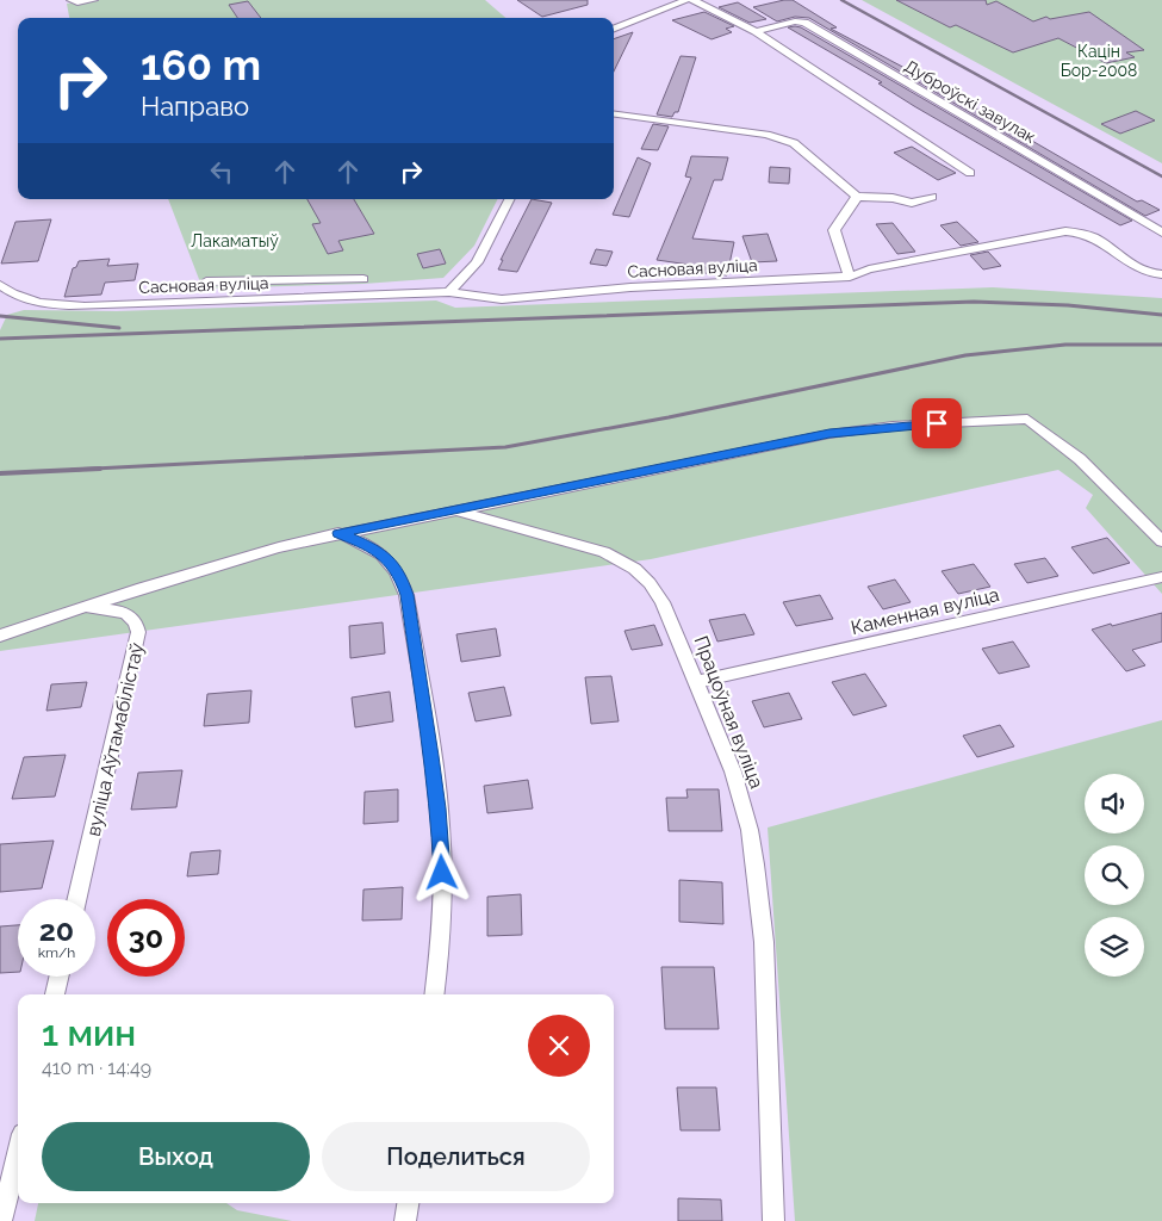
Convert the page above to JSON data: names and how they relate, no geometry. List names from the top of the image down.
{
  "streets": {
    "street": [
      "Дуброўскі завулак",
      "Сасновая вуліца",
      "Каменная вуліца",
      "Працоўная вуліца",
      "вуліца Аўтамабілістаў"
    ]
  },
  "crossings": [
    ["Каменная вуліца", "Працоўная вуліца"]
  ],
  "parks": ["Кацін Бор-2008", "Лакаматыў"],
  "page": {
    "turn": ["160 m", "Направо"],
    "speed": "20 km/h",
    "limit": "30",
    "heading": ["1 мин", "410 m · 14:49"],
    "buttons": ["Выход", "Поделиться"]
  }
}
